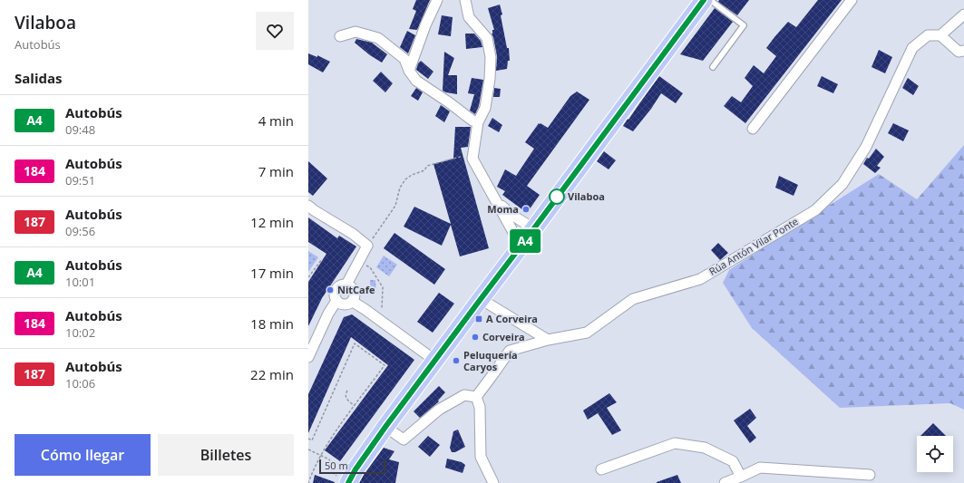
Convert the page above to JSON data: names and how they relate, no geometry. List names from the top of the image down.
{
  "streets": {
    "street": ["Rúa Antón Vilar Ponte"]
  },
  "places": {
    "other": [
      "Vilaboa",
      "Moma",
      "NitCafe",
      "Corveira",
      "Peluquería Caryos"
    ],
    "transit": ["A Corveira"]
  },
  "lines": ["bus line A4"],
  "scale_bar": "50 m",
  "page": {
    "heading": [
      ["Vilaboa", "Autobús"],
      "Salidas"
    ],
    "on_map": "A4",
    "list": [
      {
        "mark": "A4",
        "name": "Autobús",
        "note": "09:48",
        "value": "4 min"
      },
      {
        "mark": "184",
        "name": "Autobús",
        "note": "09:51",
        "value": "7 min"
      },
      {
        "mark": "187",
        "name": "Autobús",
        "note": "09:56",
        "value": "12 min"
      },
      {
        "mark": "A4",
        "name": "Autobús",
        "note": "10:01",
        "value": "17 min"
      },
      {
        "mark": "184",
        "name": "Autobús",
        "note": "10:02",
        "value": "18 min"
      },
      {
        "mark": "187",
        "name": "Autobús",
        "note": "10:06",
        "value": "22 min"
      }
    ],
    "buttons": ["Cómo llegar", "Billetes"],
    "scale": "50 m"
  }
}
